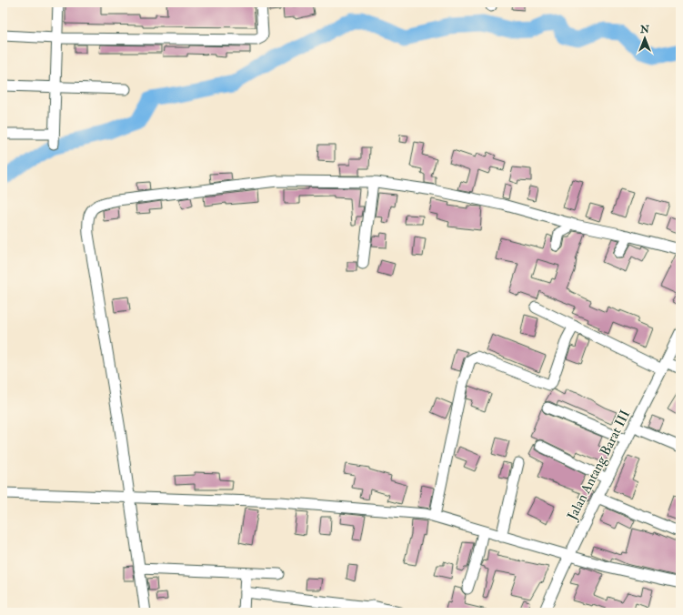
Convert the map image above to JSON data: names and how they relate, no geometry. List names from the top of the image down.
{
  "streets": {
    "street": ["Jalan Antang Barat III"]
  },
  "north": "top"
}
